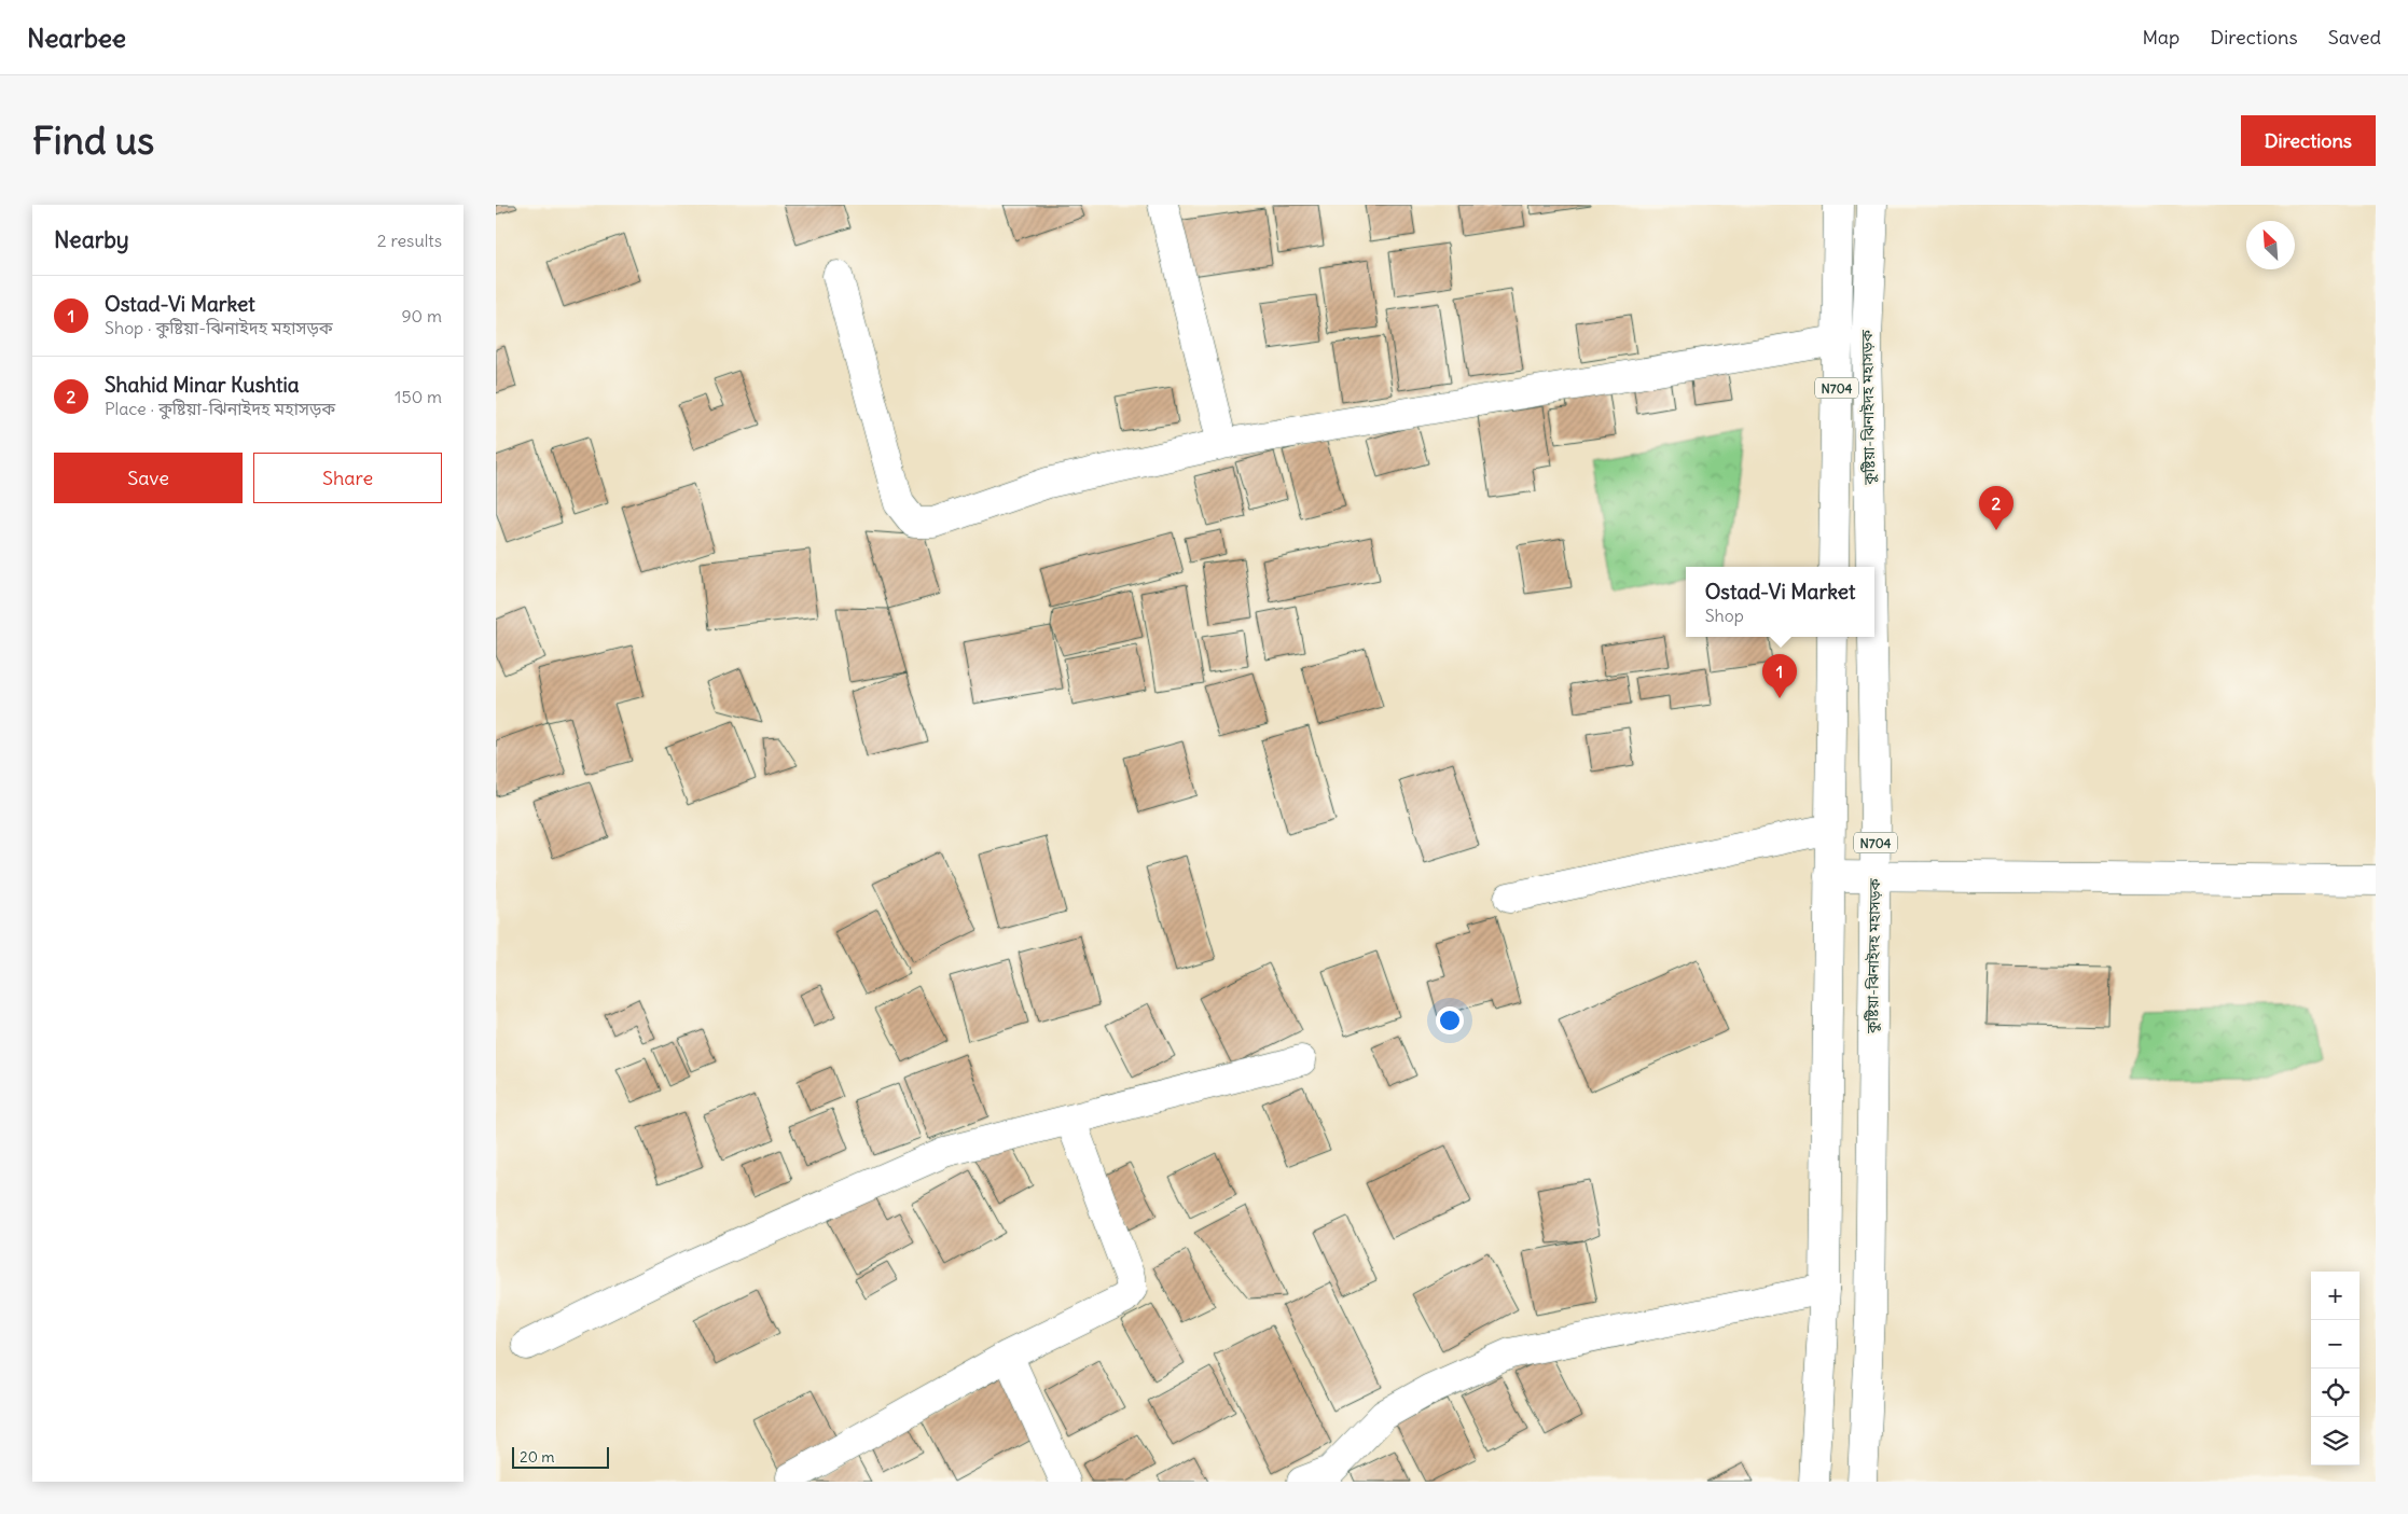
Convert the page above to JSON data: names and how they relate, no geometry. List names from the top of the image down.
{
  "streets": {
    "main road": ["N704", "কুষ্টিয়া-ঝিনাইদহ মহাসড়ক"]
  },
  "scale_bar": "20 m",
  "north": "top left",
  "page": {
    "header": "Nearbee",
    "nav": ["Map", "Directions", "Saved"],
    "buttons": [
      "Directions",
      ["Save", "Share"]
    ],
    "title": "Find us",
    "heading": ["Nearby", "2 results"],
    "list": [
      {
        "mark": "1",
        "name": "Ostad-Vi Market",
        "note": "Shop · কুষ্টিয়া-ঝিনাইদহ মহাসড়ক",
        "value": "90 m"
      },
      {
        "mark": "2",
        "name": "Shahid Minar Kushtia",
        "note": "Place · কুষ্টিয়া-ঝিনাইদহ মহাসড়ক",
        "value": "150 m"
      }
    ],
    "pins": ["2", "1"],
    "popup": ["Ostad-Vi Market", "Shop"],
    "map_buttons": ["+", "−"],
    "scale": "20 m"
  }
}
